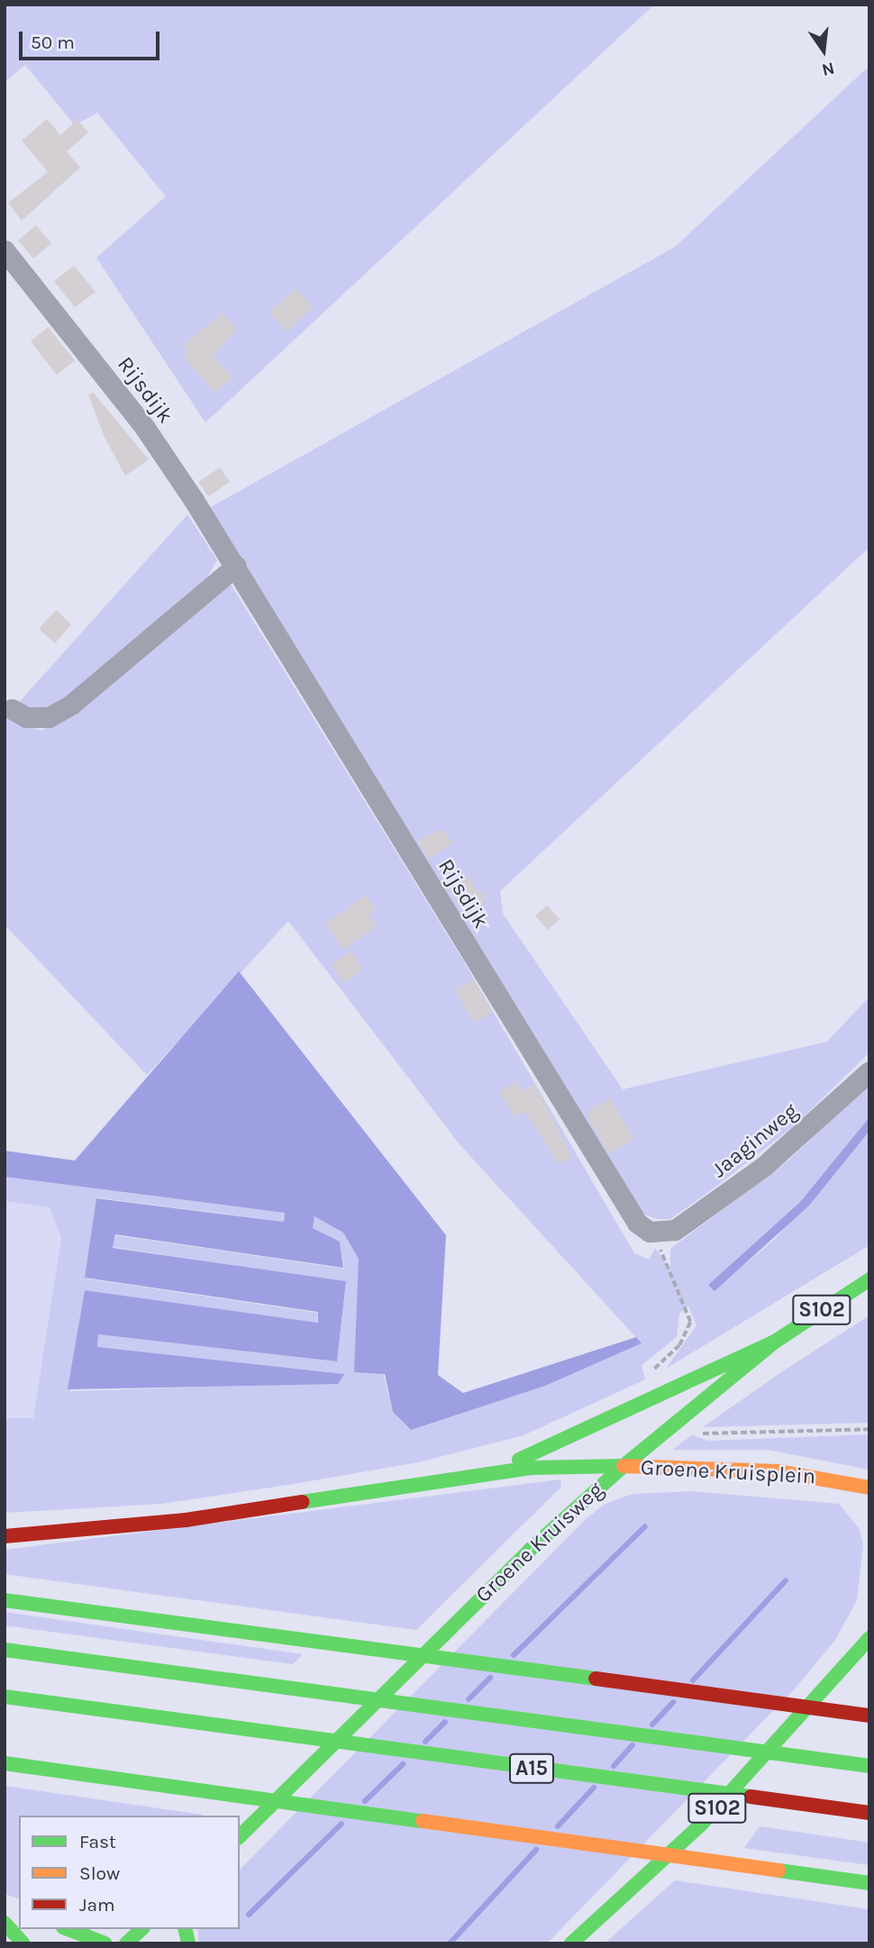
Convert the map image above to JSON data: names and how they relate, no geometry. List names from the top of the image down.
{
  "streets": {
    "main road": [
      "S102",
      "Groene Kruisplein",
      "Groene Kruisweg",
      "A15"
    ],
    "street": ["Rijsdijk", "Jaaginweg"]
  },
  "crossings": [
    ["Rijsdijk", "Jaaginweg"],
    ["S102", "Groene Kruisplein"],
    ["S102", "Groene Kruisweg"],
    ["Groene Kruisplein", "Groene Kruisweg"]
  ],
  "legend": ["Fast", "Slow", "Jam"],
  "scale_bar": "50 m",
  "north": "bottom"
}
